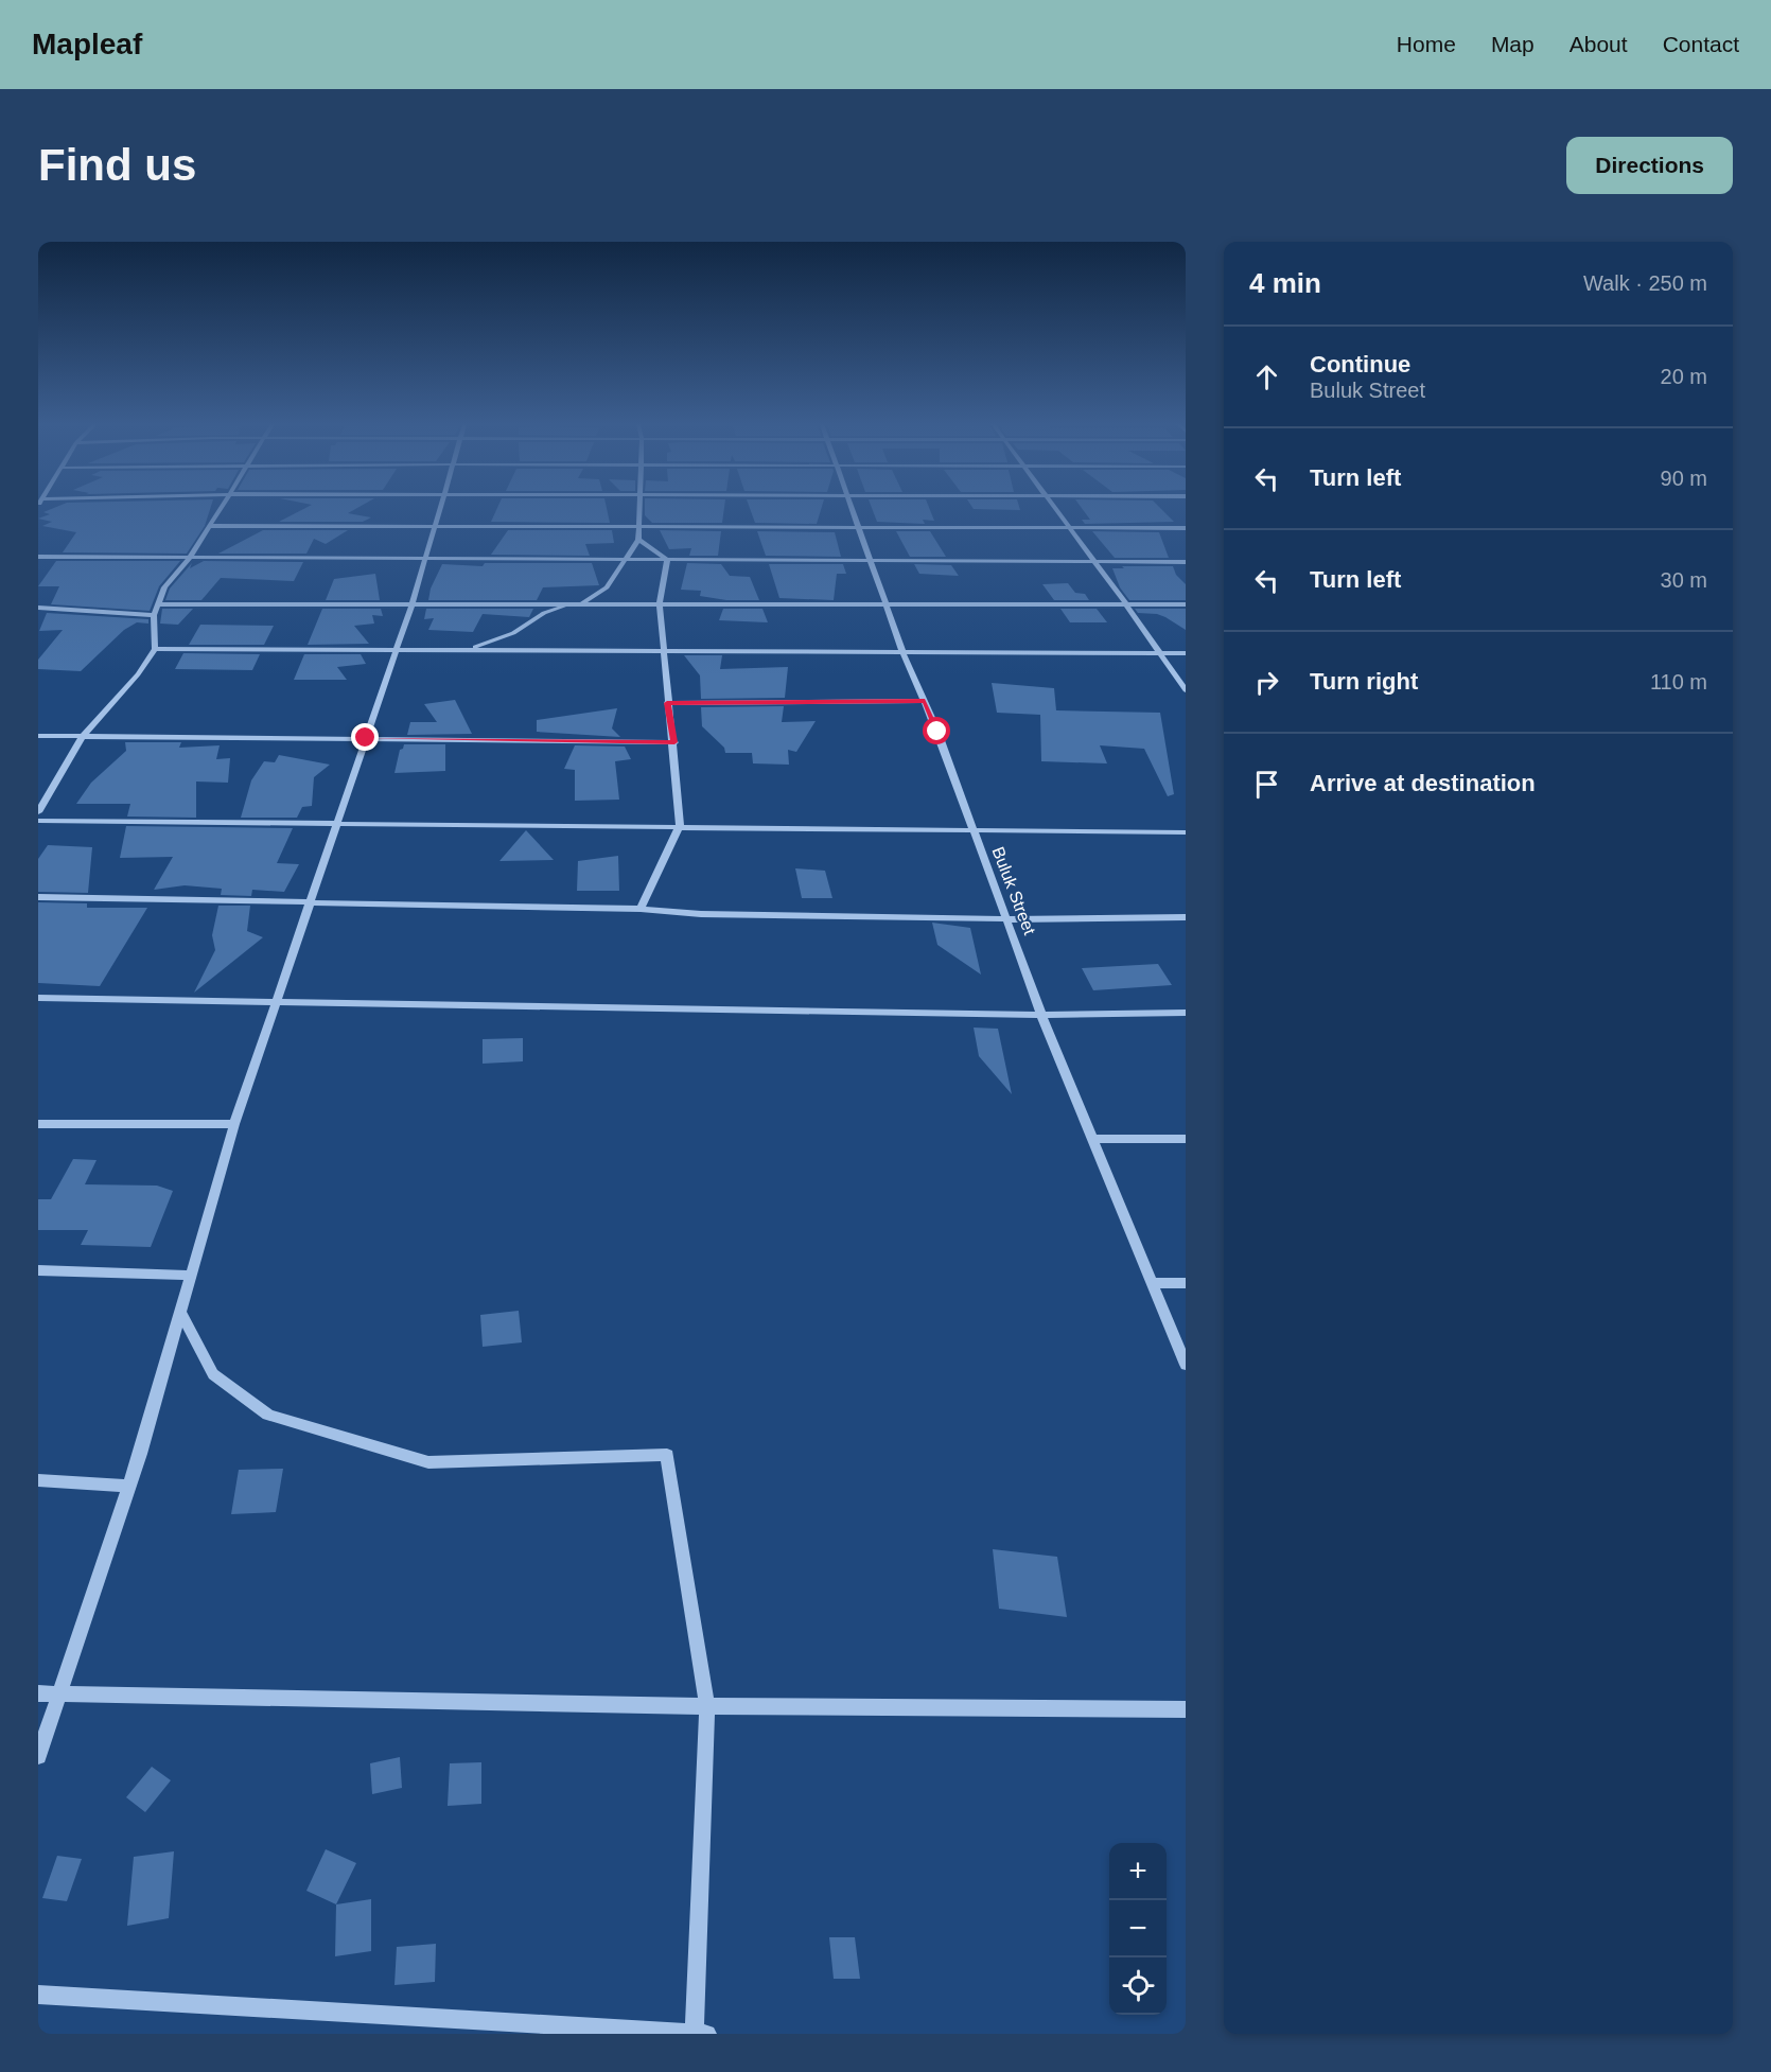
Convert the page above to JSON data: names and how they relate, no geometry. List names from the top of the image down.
{
  "streets": {
    "street": ["Buluk Street"]
  },
  "page": {
    "header": "Mapleaf",
    "nav": [
      "Home",
      "Map",
      "About",
      "Contact"
    ],
    "buttons": "Directions",
    "title": "Find us",
    "heading": ["4 min", "Walk · 250 m"],
    "list": [
      ["Continue", "Buluk Street", "20 m"],
      ["Turn left", "90 m"],
      ["Turn left", "30 m"],
      ["Turn right", "110 m"],
      "Arrive at destination"
    ],
    "map_buttons": ["+", "−"]
  }
}
